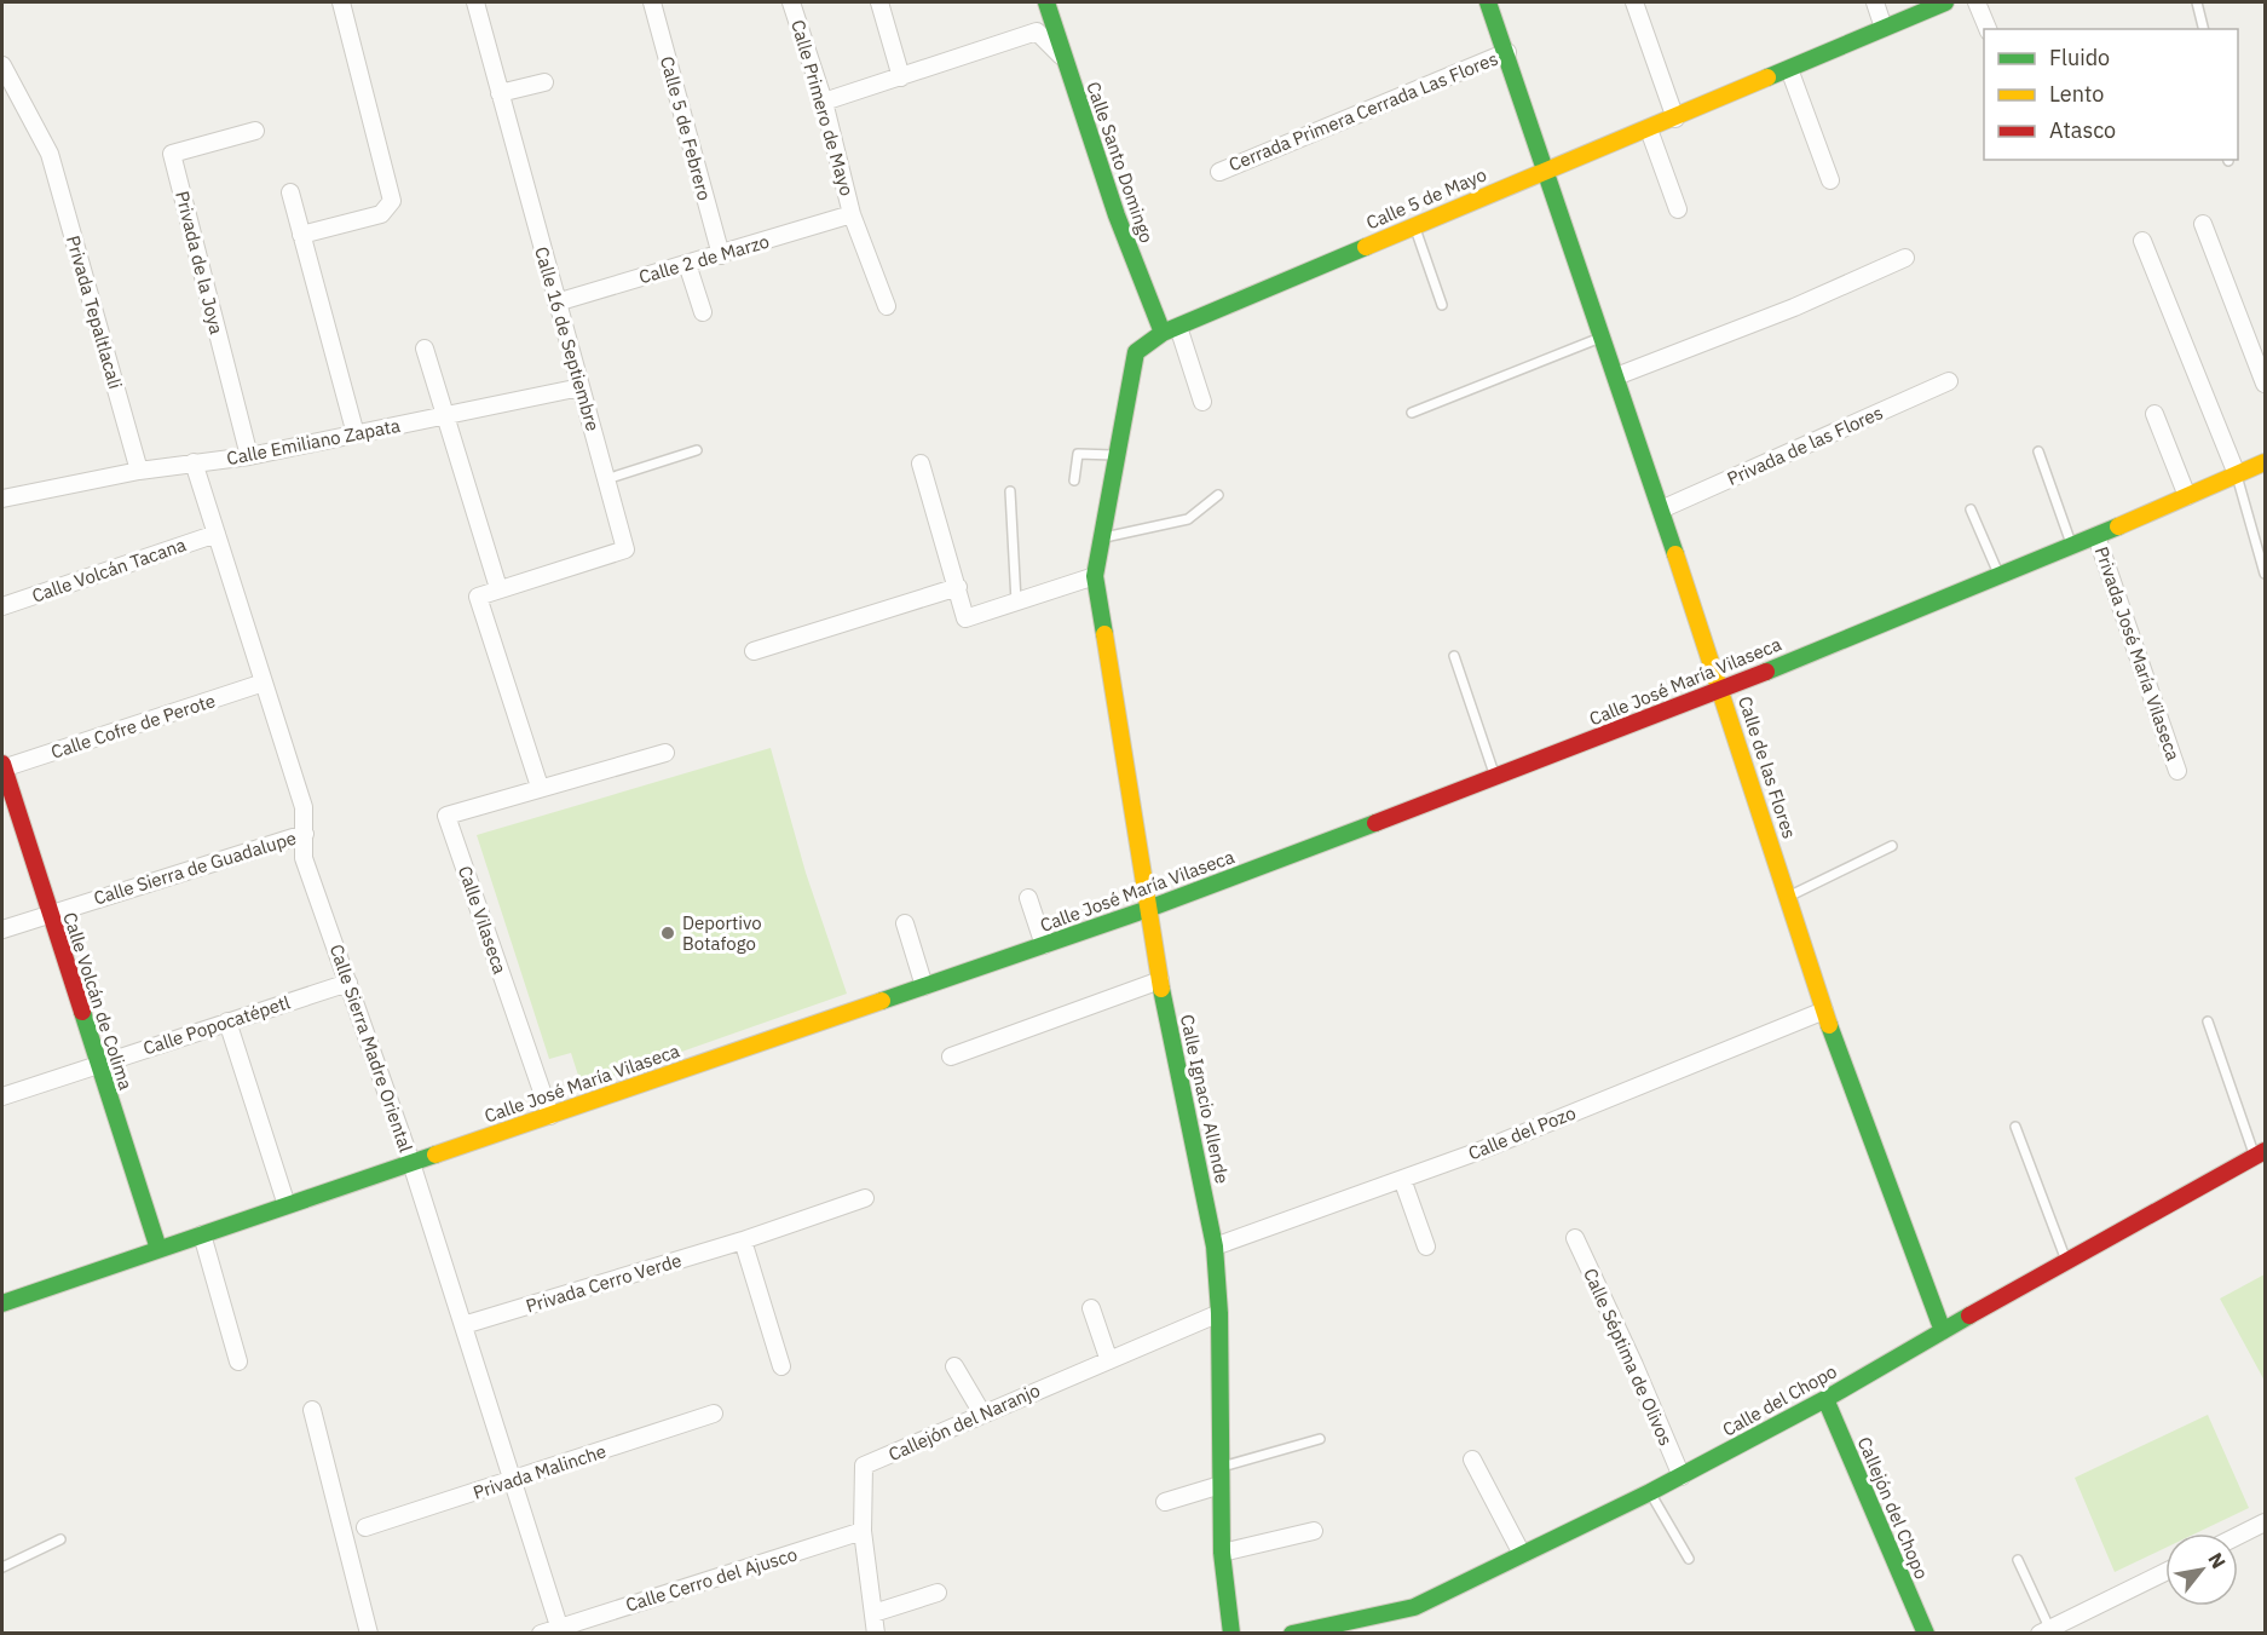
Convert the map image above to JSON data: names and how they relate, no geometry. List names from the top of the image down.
{
  "streets": {
    "street": [
      "Calle Primero de Mayo",
      "Cerrada Primera Cerrada Las Flores",
      "Calle 5 de Febrero",
      "Calle Santo Domingo",
      "Calle 5 de Mayo",
      "Calle 2 de Marzo",
      "Privada de la Joya",
      "Privada Tepaltlacali",
      "Calle 16 de Septiembre",
      "Calle Emiliano Zapata",
      "Privada de las Flores",
      "Calle Volcán Tacana",
      "Privada José María Vilaseca",
      "Calle José María Vilaseca",
      "Calle Cofre de Perote",
      "Calle de las Flores",
      "Calle Sierra de Guadalupe",
      "Calle Vilaseca",
      "Calle Volcán de Colima",
      "Calle Popocatépetl",
      "Calle Sierra Madre Oriental",
      "Calle Ignacio Allende",
      "Calle del Pozo",
      "Privada Cerro Verde",
      "Calle Séptima de Olivos",
      "Calle del Chopo",
      "Callejón del Naranjo",
      "Privada Malinche",
      "Callejón del Chopo",
      "Calle Cerro del Ajusco"
    ]
  },
  "crossings": [
    ["Calle Primero de Mayo", "Calle 2 de Marzo"],
    ["Cerrada Primera Cerrada Las Flores", "Calle de las Flores"],
    ["Calle 5 de Febrero", "Calle 2 de Marzo"],
    ["Calle Santo Domingo", "Calle 5 de Mayo"],
    ["Calle 5 de Mayo", "Calle de las Flores"],
    ["Calle 5 de Mayo", "Calle Ignacio Allende"],
    ["Calle 2 de Marzo", "Calle 16 de Septiembre"],
    ["Privada de la Joya", "Calle Emiliano Zapata"],
    ["Privada Tepaltlacali", "Calle Emiliano Zapata"],
    ["Calle 16 de Septiembre", "Calle Emiliano Zapata"],
    ["Calle Emiliano Zapata", "Calle Sierra Madre Oriental"],
    ["Privada de las Flores", "Calle de las Flores"],
    ["Calle Volcán Tacana", "Calle Sierra Madre Oriental"],
    ["Privada José María Vilaseca", "Calle José María Vilaseca"],
    ["Calle José María Vilaseca", "Calle de las Flores"],
    ["Calle José María Vilaseca", "Calle Vilaseca"],
    ["Calle José María Vilaseca", "Calle Volcán de Colima"],
    ["Calle José María Vilaseca", "Calle Sierra Madre Oriental"],
    ["Calle José María Vilaseca", "Calle Ignacio Allende"],
    ["Calle Cofre de Perote", "Calle Volcán de Colima"],
    ["Calle Cofre de Perote", "Calle Sierra Madre Oriental"],
    ["Calle de las Flores", "Calle del Pozo"],
    ["Calle de las Flores", "Calle del Chopo"],
    ["Calle Sierra de Guadalupe", "Calle Volcán de Colima"],
    ["Calle Sierra de Guadalupe", "Calle Sierra Madre Oriental"],
    ["Calle Volcán de Colima", "Calle Popocatépetl"],
    ["Calle Popocatépetl", "Calle Sierra Madre Oriental"],
    ["Calle Sierra Madre Oriental", "Privada Cerro Verde"],
    ["Calle Sierra Madre Oriental", "Privada Malinche"],
    ["Calle Sierra Madre Oriental", "Calle Cerro del Ajusco"],
    ["Calle Ignacio Allende", "Calle del Pozo"],
    ["Calle Ignacio Allende", "Callejón del Naranjo"],
    ["Calle Séptima de Olivos", "Calle del Chopo"],
    ["Calle del Chopo", "Callejón del Chopo"],
    ["Callejón del Naranjo", "Calle Cerro del Ajusco"]
  ],
  "places": ["Deportivo Botafogo"],
  "legend": ["Fluido", "Lento", "Atasco"],
  "north": "top right"
}
